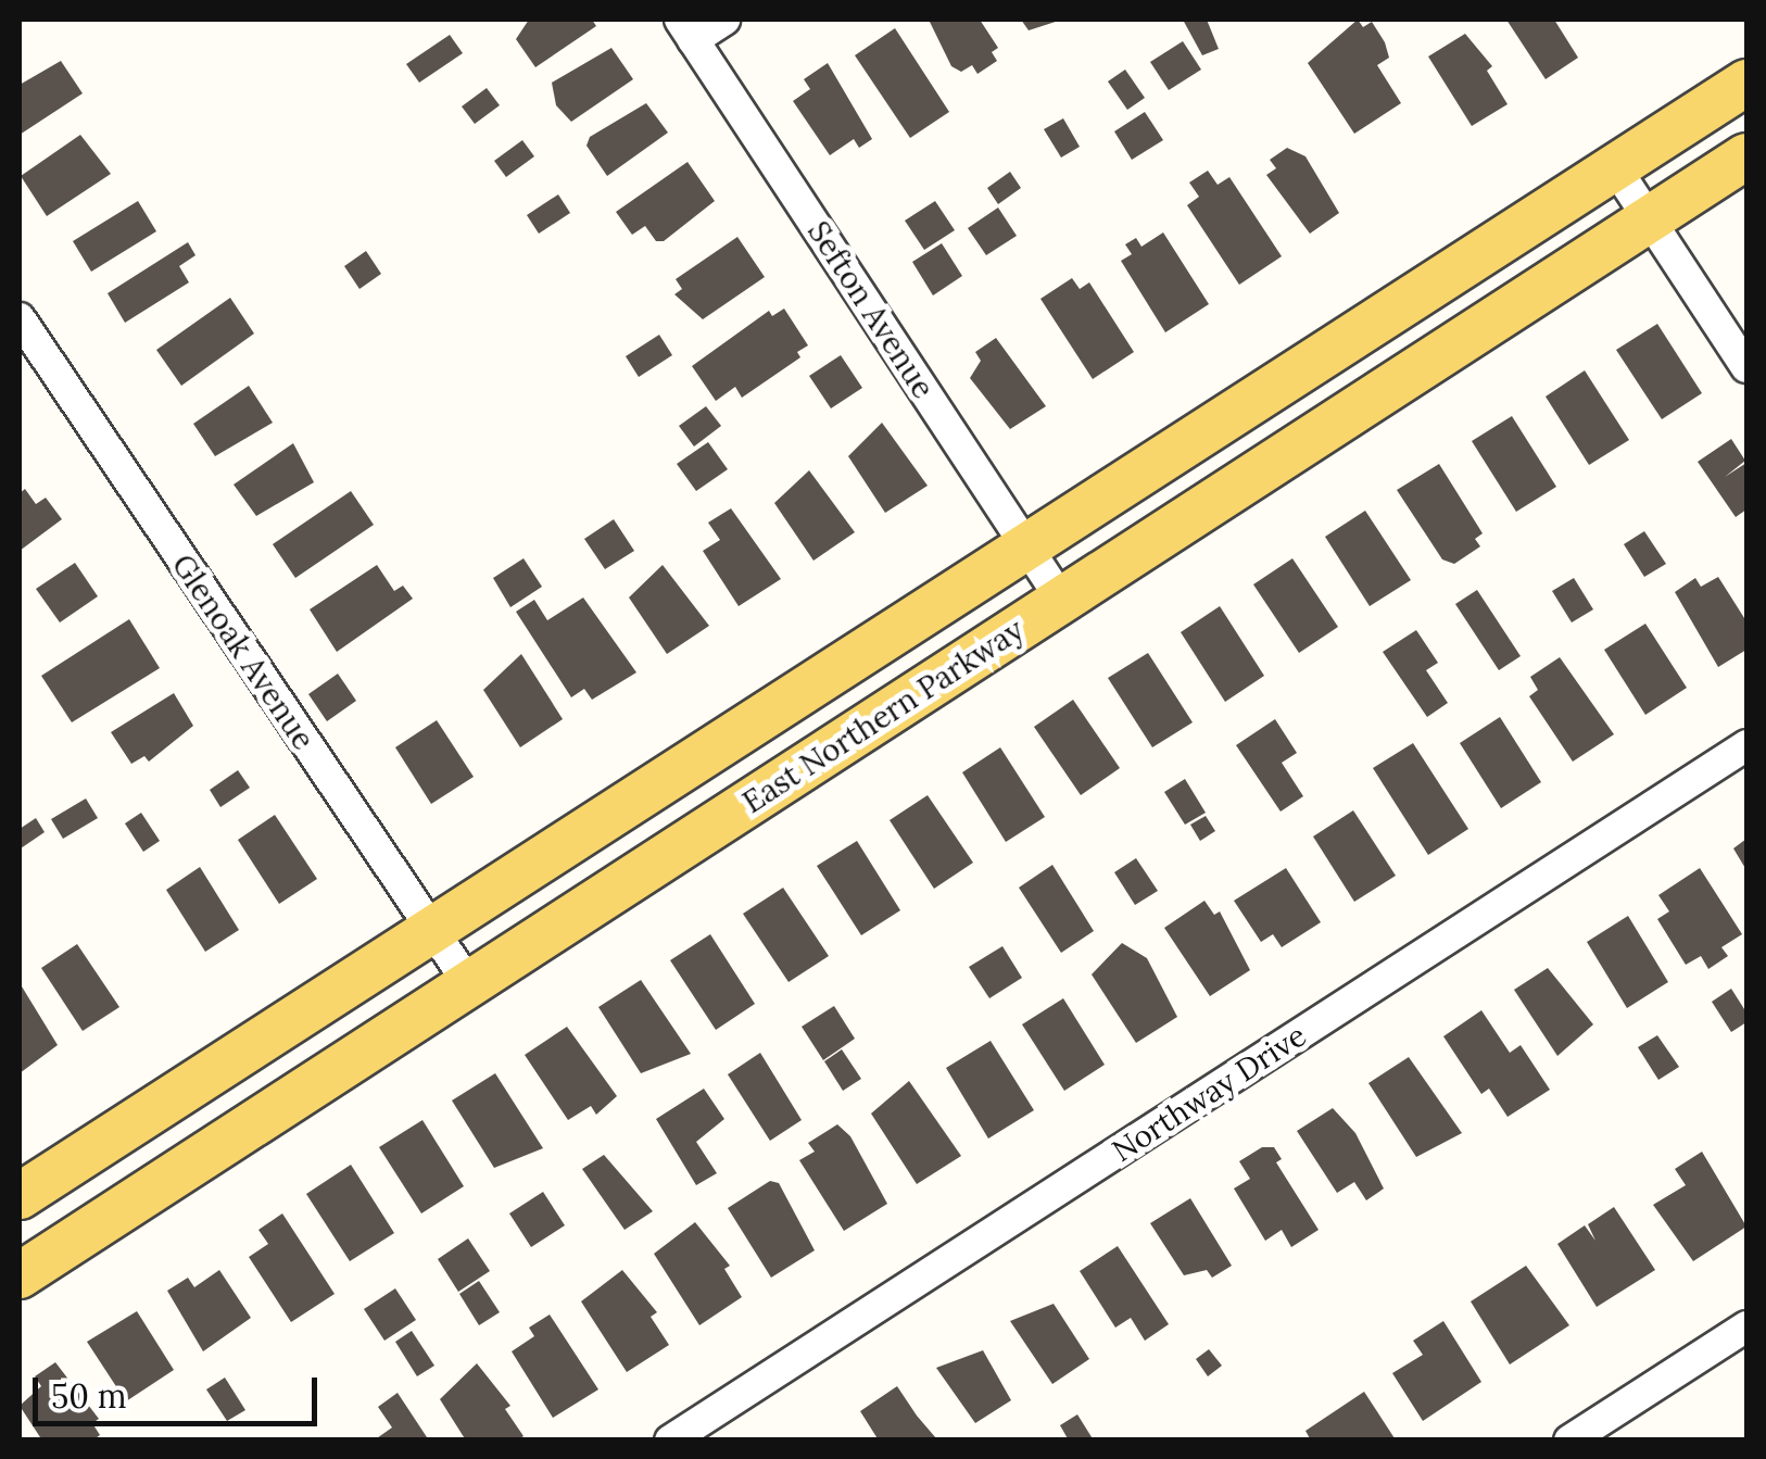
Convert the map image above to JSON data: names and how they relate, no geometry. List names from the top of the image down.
{
  "streets": {
    "main road": ["East Northern Parkway"],
    "street": ["Sefton Avenue", "Glenoak Avenue", "Northway Drive"]
  },
  "crossings": [
    ["Sefton Avenue", "East Northern Parkway"],
    ["Glenoak Avenue", "East Northern Parkway"]
  ],
  "scale_bar": "50 m"
}
